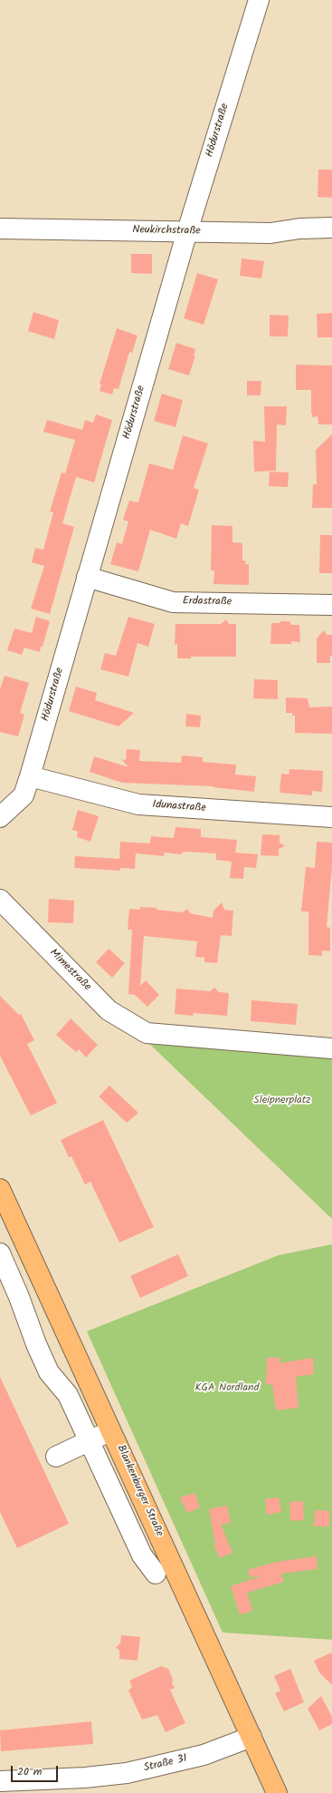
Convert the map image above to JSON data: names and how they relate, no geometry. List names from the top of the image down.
{
  "streets": {
    "main road": ["Blankenburger Straße"],
    "street": [
      "Hödurstraße",
      "Neukirchstraße",
      "Erdastraße",
      "Idunastraße",
      "Mimestraße",
      "Straße 31"
    ]
  },
  "crossings": [
    ["Hödurstraße", "Neukirchstraße"],
    ["Hödurstraße", "Erdastraße"],
    ["Hödurstraße", "Idunastraße"],
    ["Blankenburger Straße", "Straße 31"]
  ],
  "parks": ["Sleipnerplatz", "KGA Nordland"],
  "scale_bar": "20 m"
}
